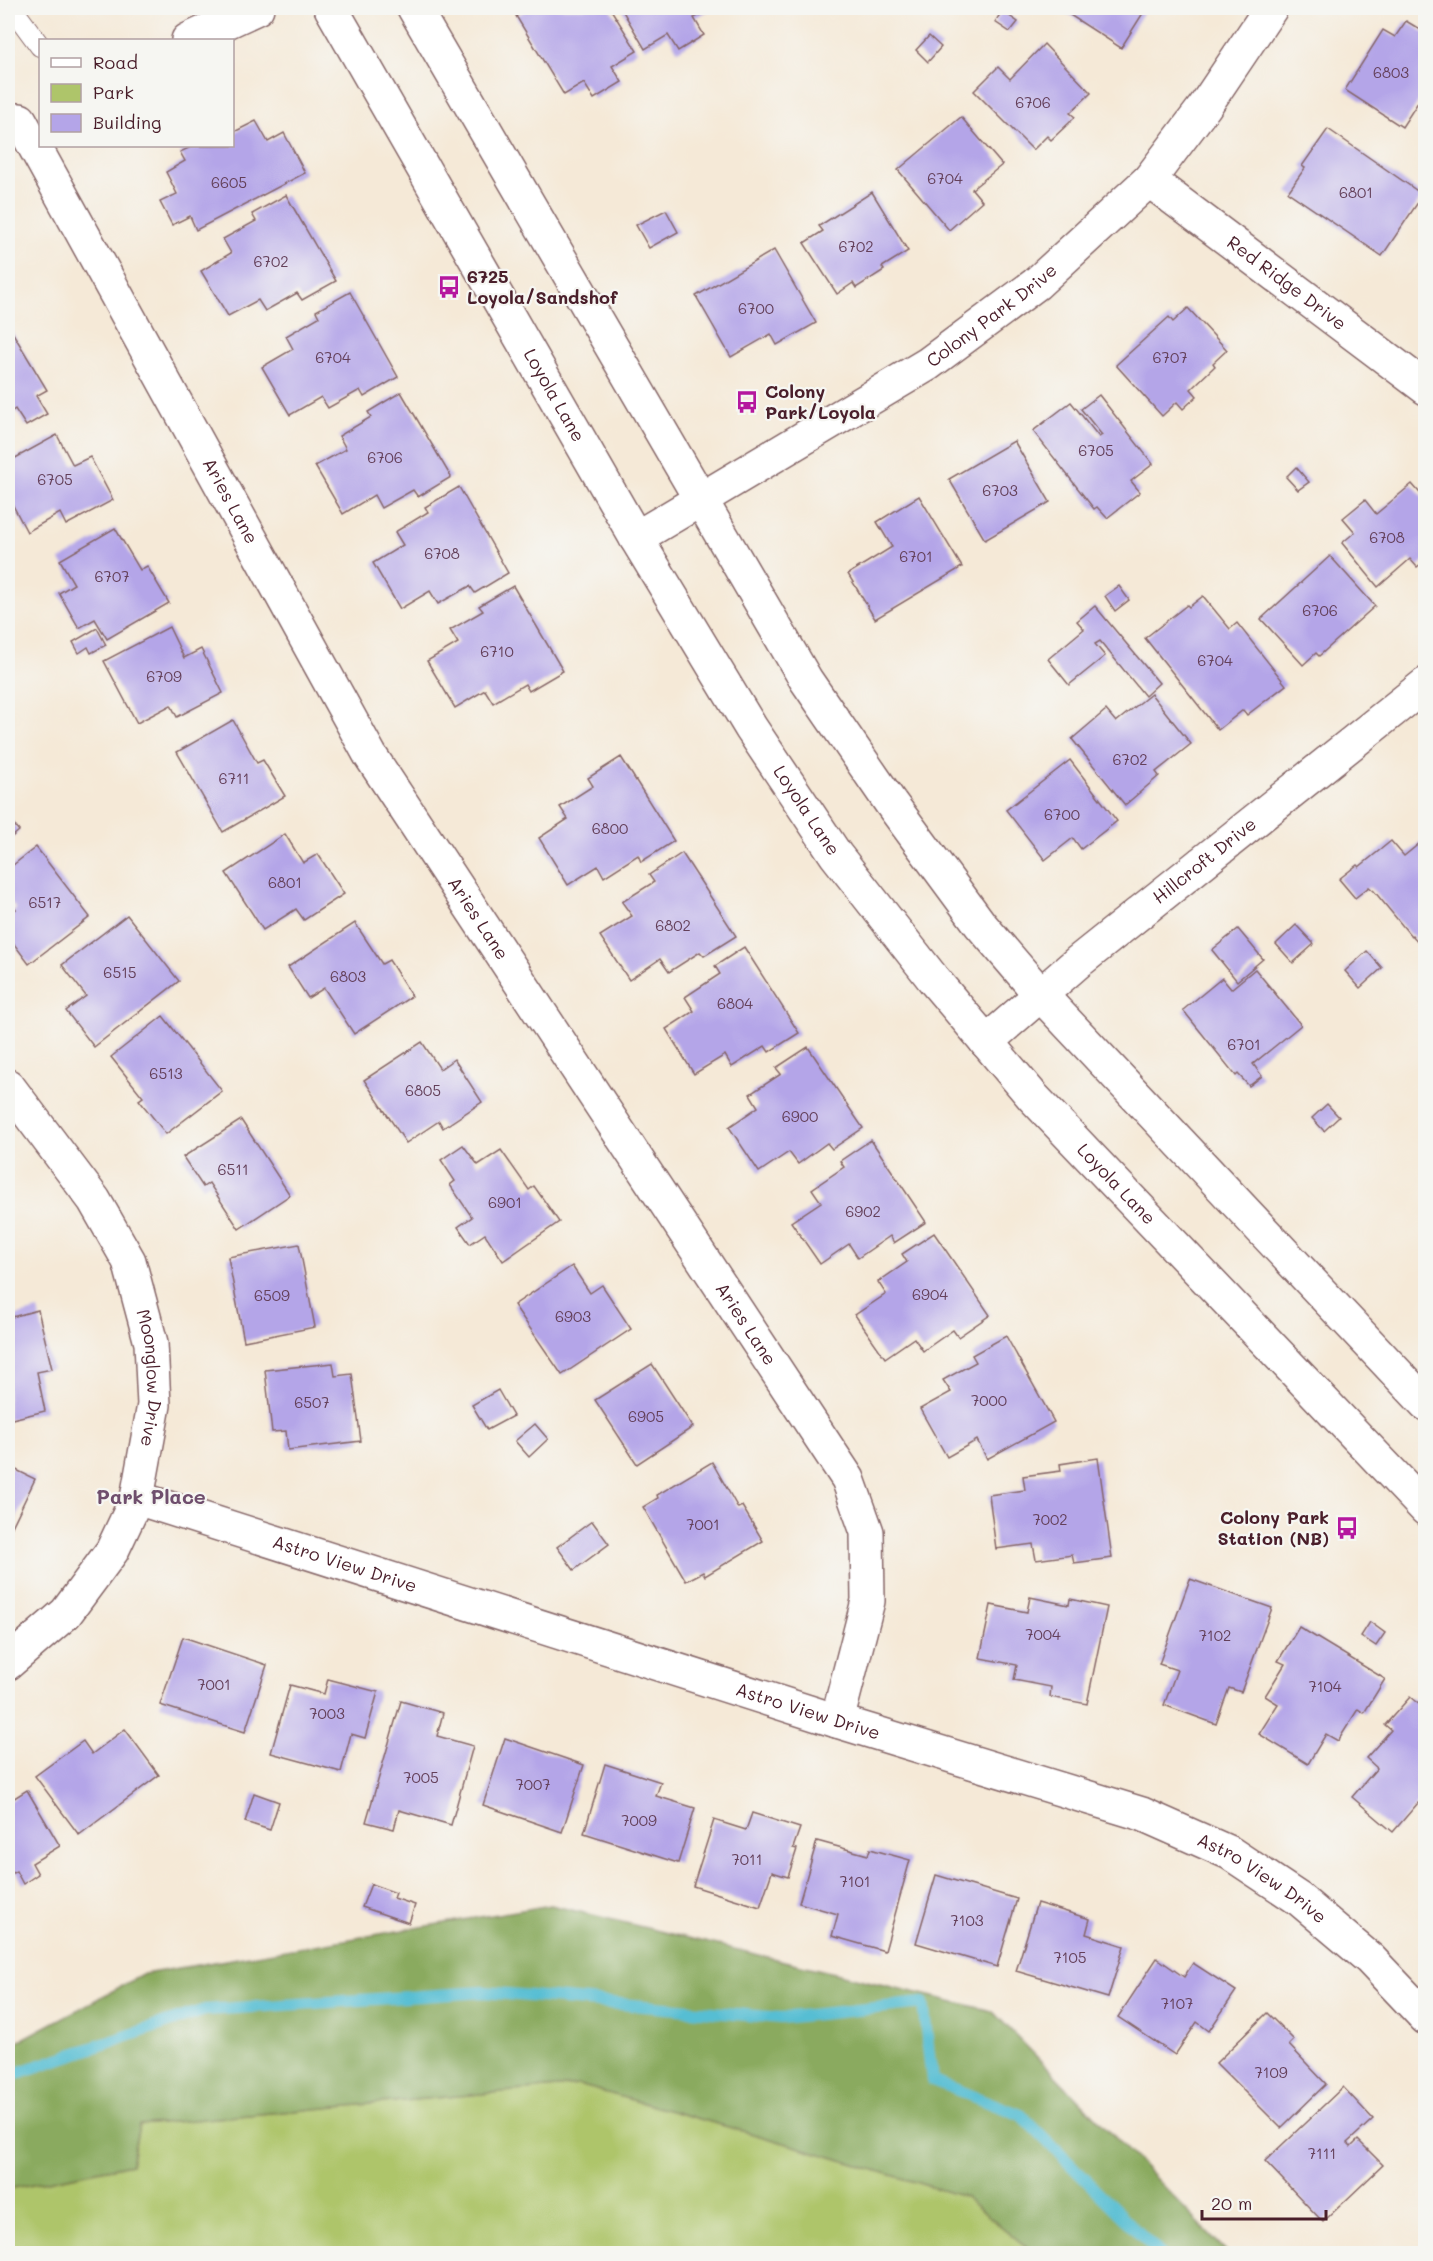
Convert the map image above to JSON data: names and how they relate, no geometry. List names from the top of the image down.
{
  "streets": {
    "street": [
      "Red Ridge Drive",
      "Colony Park Drive",
      "Loyola Lane",
      "Aries Lane",
      "Hillcroft Drive",
      "Moonglow Drive",
      "Astro View Drive"
    ]
  },
  "crossings": [
    ["Red Ridge Drive", "Colony Park Drive"],
    ["Colony Park Drive", "Loyola Lane"],
    ["Loyola Lane", "Hillcroft Drive"],
    ["Aries Lane", "Astro View Drive"],
    ["Moonglow Drive", "Astro View Drive"]
  ],
  "districts": ["Park Place"],
  "places": {
    "bus stop": ["6725 Loyola/Sandshof", "Colony Park/Loyola", "Colony Park Station (NB)"]
  },
  "house_numbers": [
    "6803",
    "6706",
    "6704",
    "6605",
    "6801",
    "6702",
    "6702",
    "6700",
    "6704",
    "6707",
    "6705",
    "6706",
    "6705",
    "6703",
    "6708",
    "6708",
    "6701",
    "6707",
    "6706",
    "6710",
    "6704",
    "6709",
    "6702",
    "6711",
    "6700",
    "6800",
    "6801",
    "6517",
    "6802",
    "6515",
    "6803",
    "6804",
    "6701",
    "6513",
    "6805",
    "6900",
    "6511",
    "6901",
    "6902",
    "6904",
    "6509",
    "6903",
    "7000",
    "6507",
    "6905",
    "7002",
    "7001",
    "7004",
    "7102",
    "7001",
    "7104",
    "7003",
    "7005",
    "7007",
    "7009",
    "7011",
    "7101",
    "7103",
    "7105",
    "7107",
    "7109",
    "7111"
  ],
  "legend": ["Road", "Park", "Building"],
  "scale_bar": "20 m"
}
